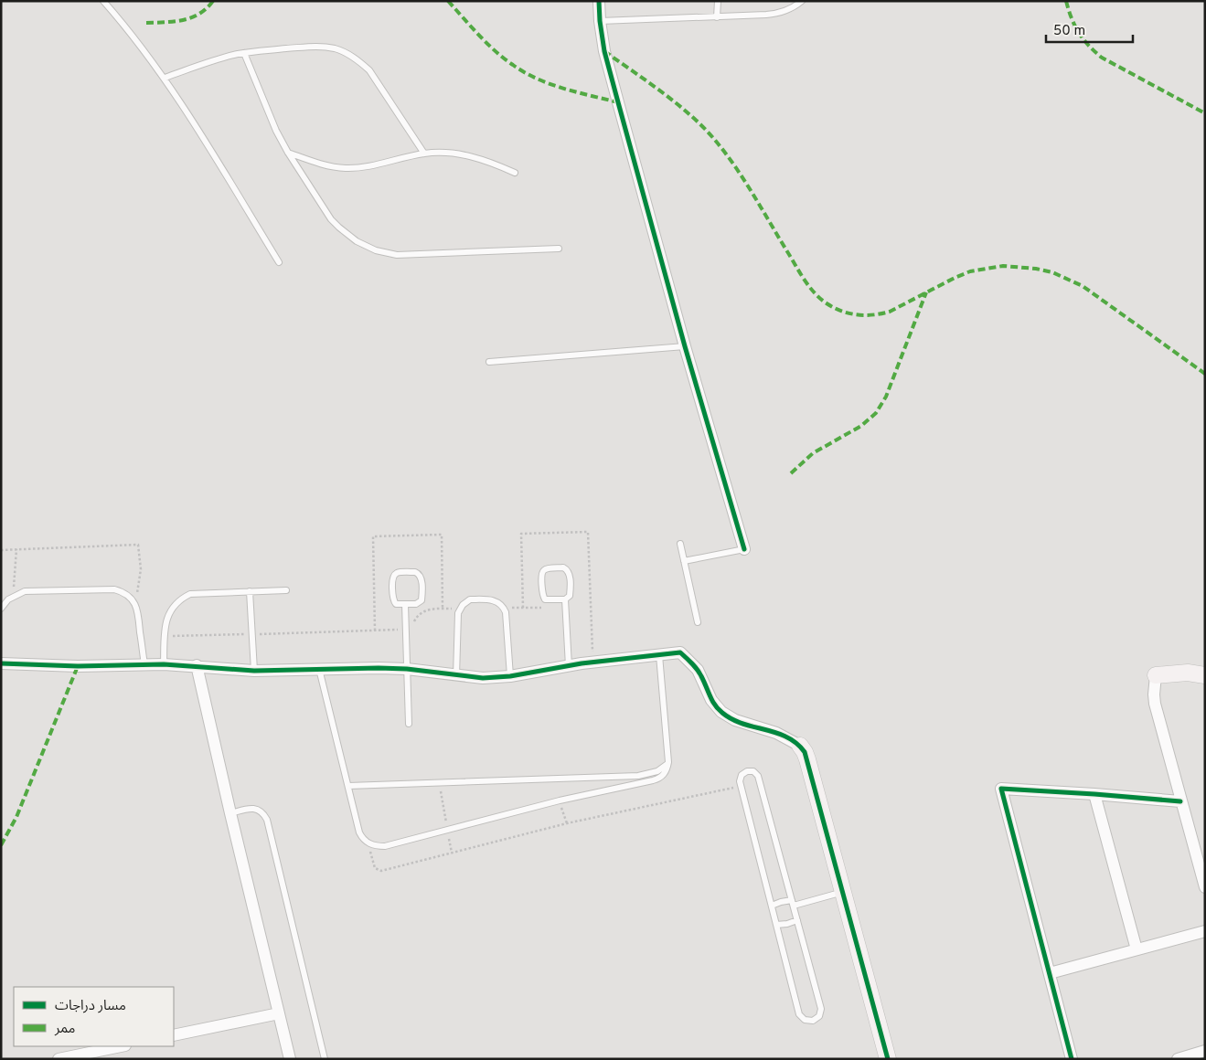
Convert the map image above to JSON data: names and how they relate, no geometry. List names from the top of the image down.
{
  "legend": ["مسار دراجات", "ممر"],
  "scale_bar": "50 m"
}
